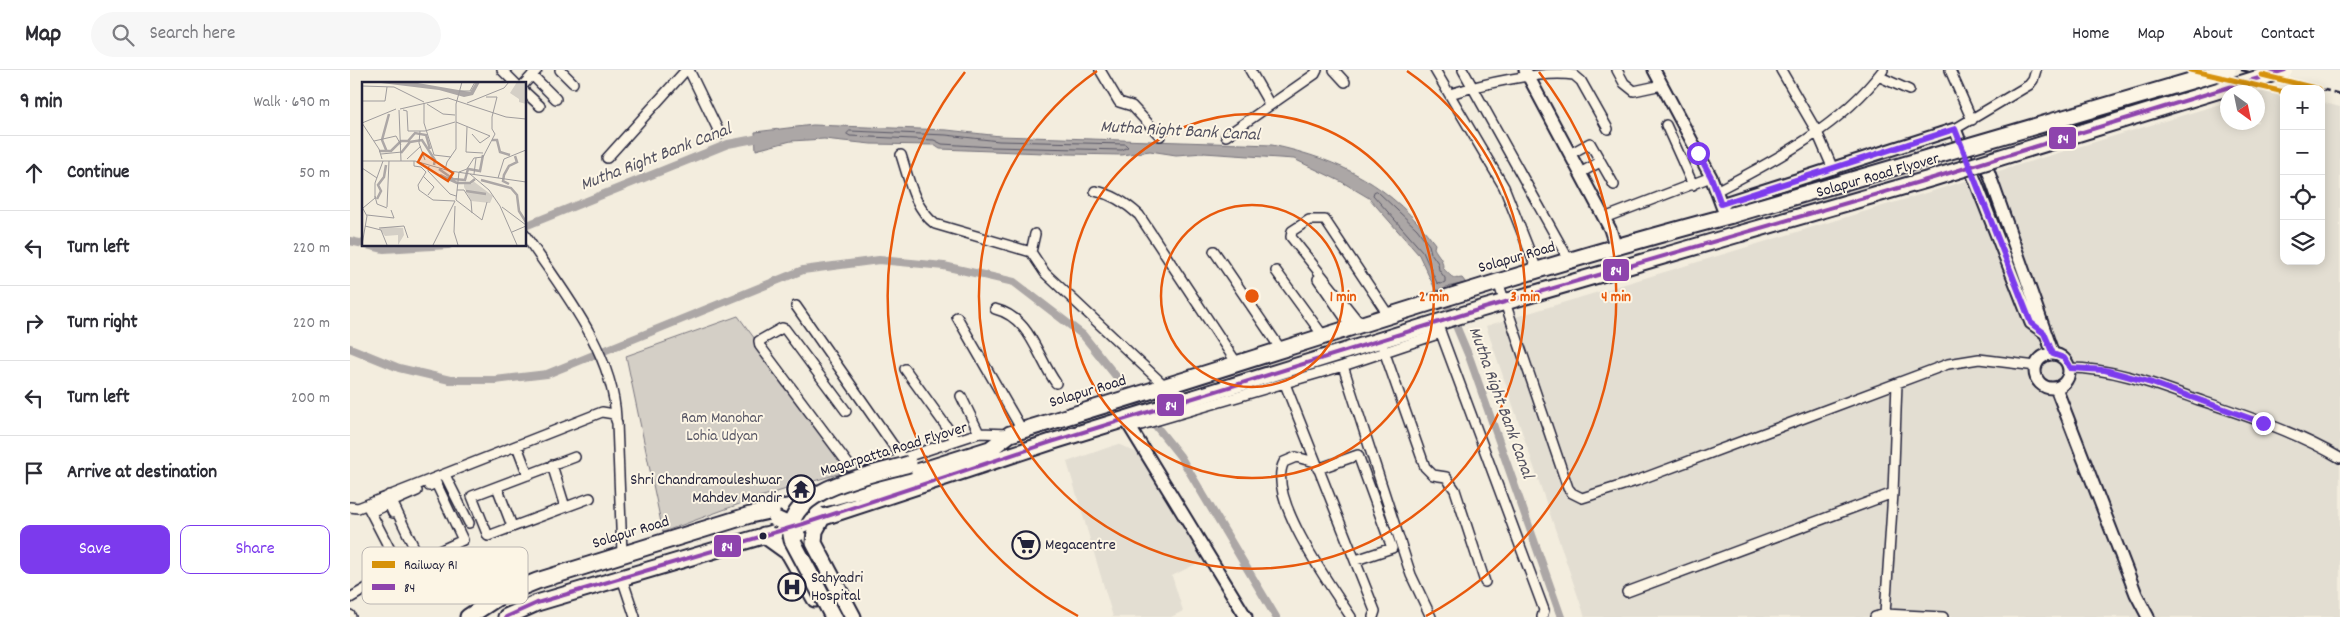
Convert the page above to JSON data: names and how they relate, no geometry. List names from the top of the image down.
{
  "streets": {
    "highway": ["Solapur Road Flyover", "Solapur Road", "Magarpatta Road Flyover"]
  },
  "crossings": [
    ["Solapur Road Flyover", "Solapur Road"],
    ["Solapur Road", "Magarpatta Road Flyover"]
  ],
  "water": ["Mutha Right Bank Canal"],
  "parks": ["Ram Manohar Lohia Udyan"],
  "places": {
    "temple": ["Shri Chandramouleshwar Mahdev Mandir"],
    "supermarket": ["Megacentre"],
    "hospital": ["Sahyadri Hospital"]
  },
  "lines": ["rail line R1", "transit line 84"],
  "legend": ["Railway R1", "84"],
  "north": "bottom right",
  "page": {
    "header": "Map",
    "search": "Search here",
    "nav": [
      "Home",
      "Map",
      "About",
      "Contact"
    ],
    "heading": ["9 min", "Walk · 690 m"],
    "map_buttons": ["+", "−"],
    "list": [
      ["Continue", "50 m"],
      ["Turn left", "220 m"],
      ["Turn right", "220 m"],
      ["Turn left", "200 m"],
      "Arrive at destination"
    ],
    "buttons": ["Save", "Share"]
  },
  "rings": [
    "1 min",
    "2 min",
    "3 min",
    "4 min"
  ]
}
